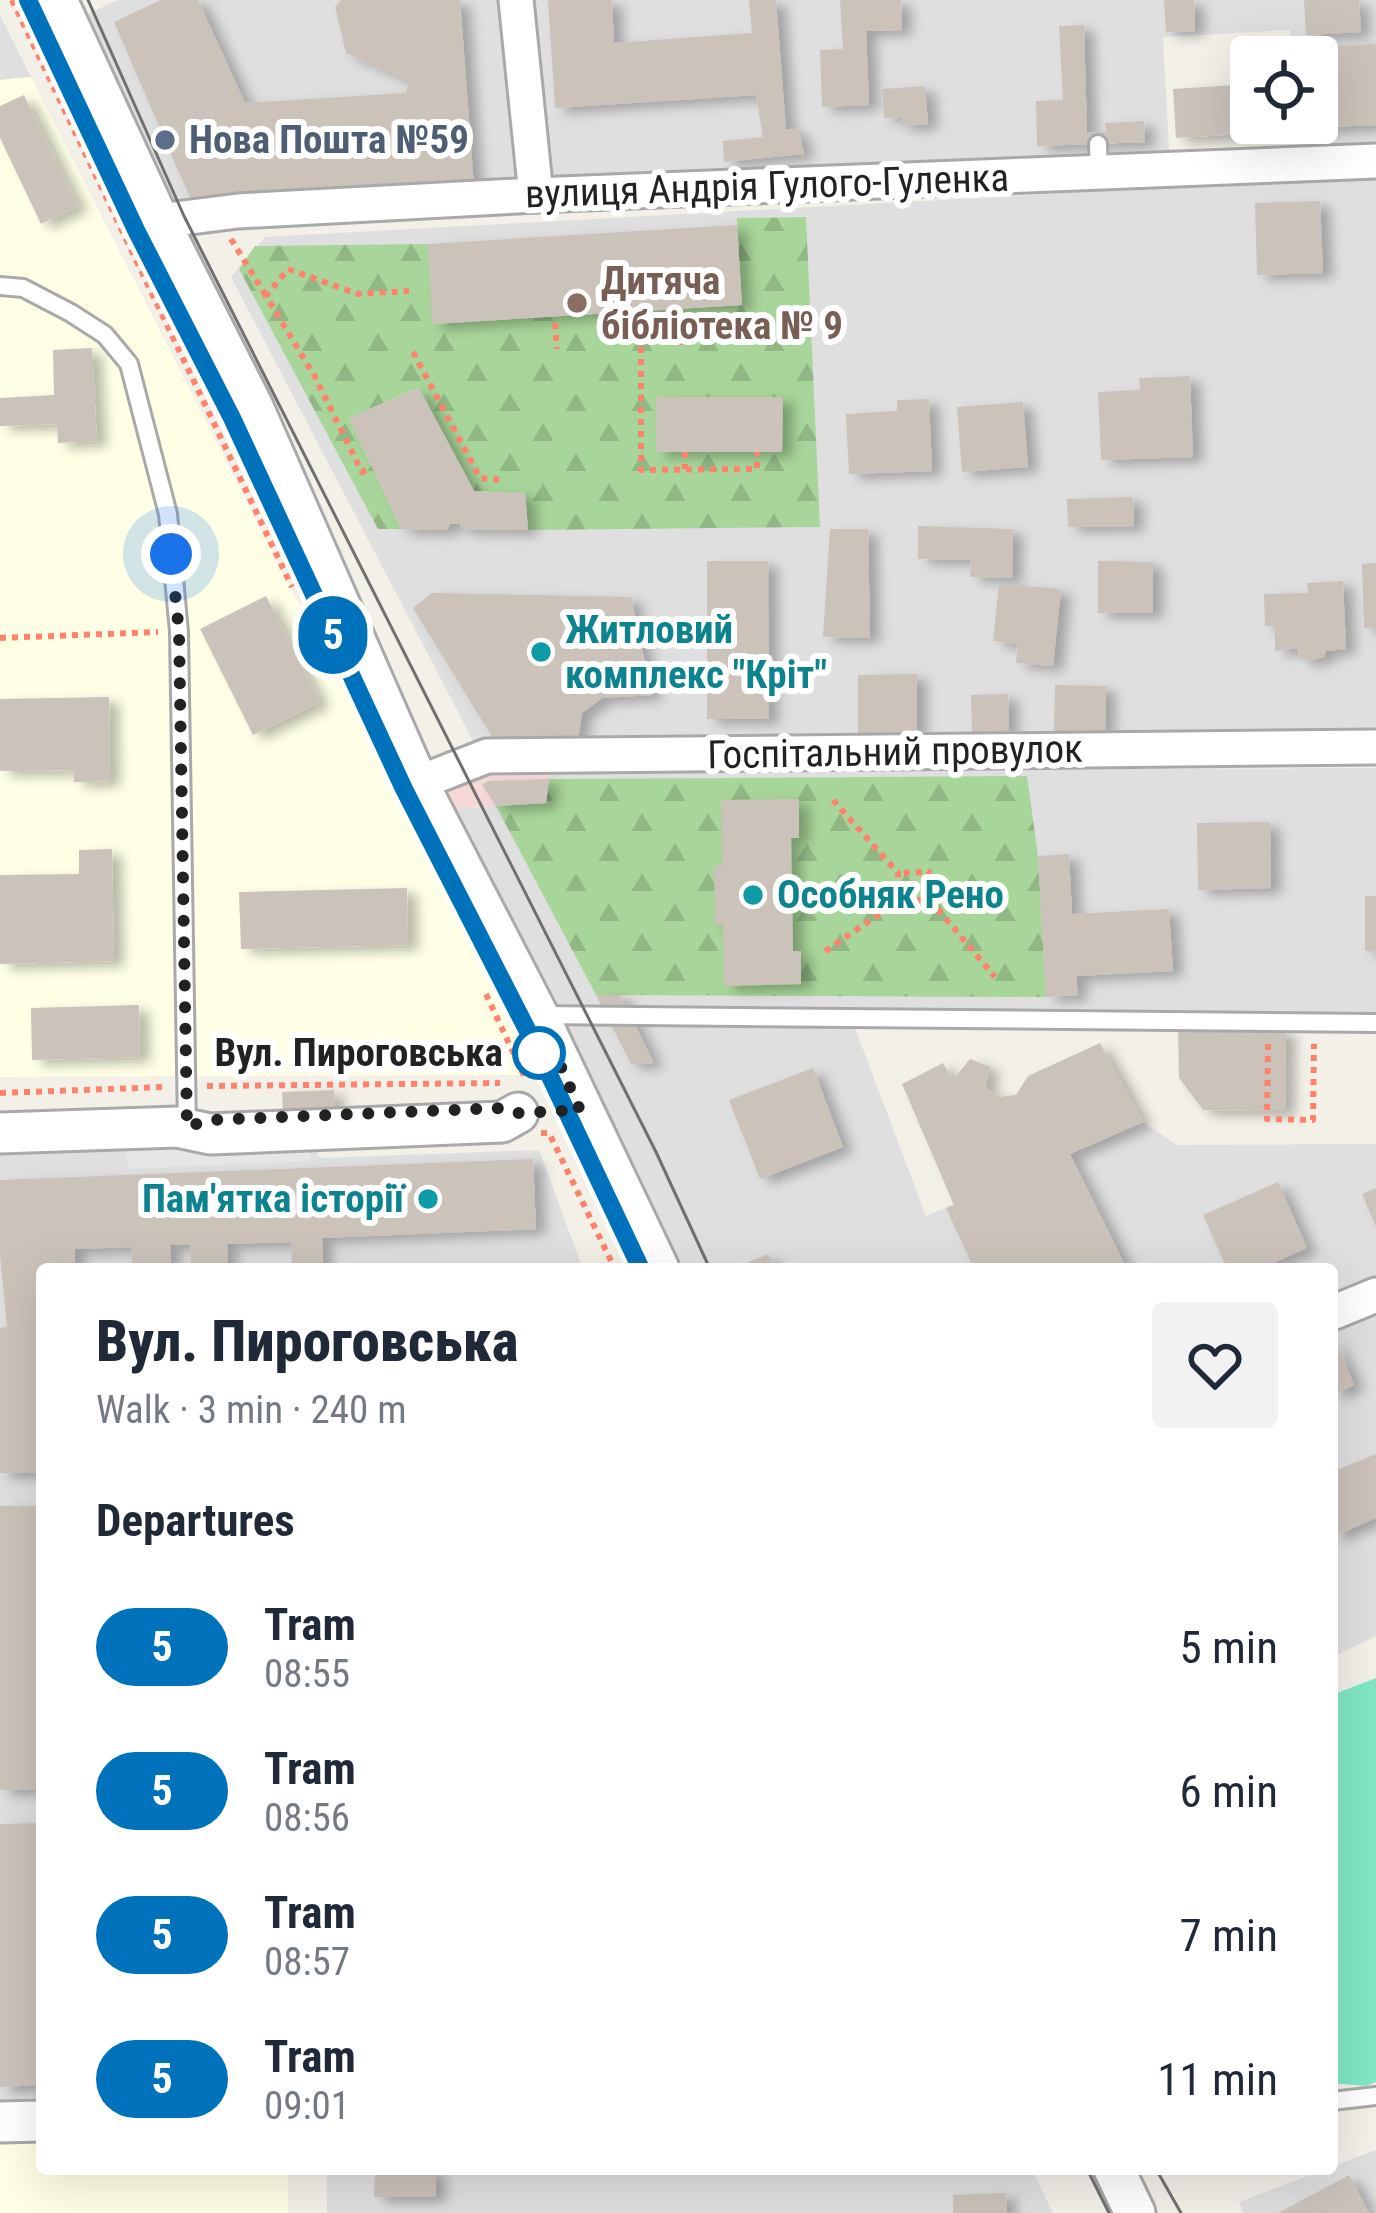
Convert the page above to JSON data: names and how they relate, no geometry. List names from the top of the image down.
{
  "streets": {
    "street": ["вулиця Андрія Гулого-Гуленка", "Госпітальний провулок"]
  },
  "places": [
    "Нова Пошта №59",
    "Дитяча бібліотека № 9",
    "Житловий комплекс \"Кріт\"",
    "Особняк Рено",
    "Вул. Пироговська",
    "Пам'ятка історії"
  ],
  "lines": ["tram line 5"],
  "page": {
    "on_map": "5",
    "heading": [
      ["Вул. Пироговська", "Walk · 3 min · 240 m"],
      "Departures"
    ],
    "list": [
      {
        "mark": "5",
        "name": "Tram",
        "note": "08:55",
        "value": "5 min"
      },
      {
        "mark": "5",
        "name": "Tram",
        "note": "08:56",
        "value": "6 min"
      },
      {
        "mark": "5",
        "name": "Tram",
        "note": "08:57",
        "value": "7 min"
      },
      {
        "mark": "5",
        "name": "Tram",
        "note": "09:01",
        "value": "11 min"
      }
    ]
  }
}
